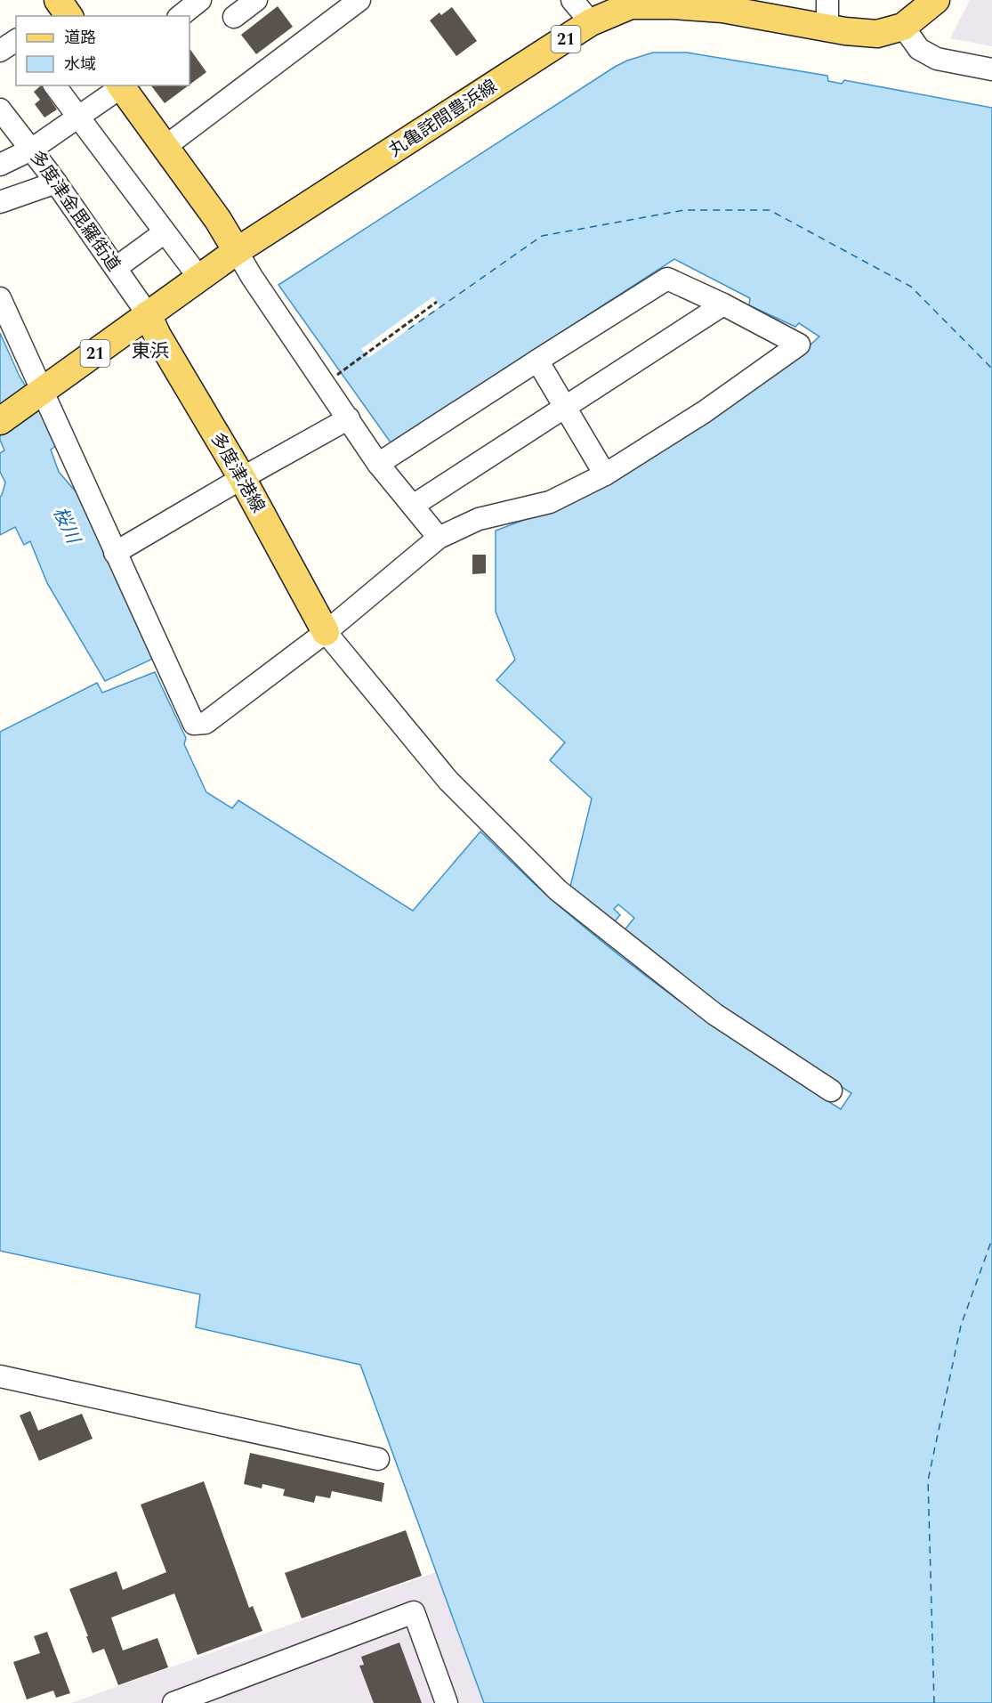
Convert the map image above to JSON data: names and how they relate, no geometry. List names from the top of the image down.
{
  "streets": {
    "main road": ["21", "丸亀詫間豊浜線", "多度津港線"],
    "street": ["多度津金毘羅街道"]
  },
  "crossings": [
    ["丸亀詫間豊浜線", "多度津金毘羅街道"],
    ["丸亀詫間豊浜線", "多度津港線"],
    ["多度津金毘羅街道", "多度津港線"]
  ],
  "districts": ["東浜"],
  "water": ["桜川"],
  "legend": ["道路", "水域"]
}
